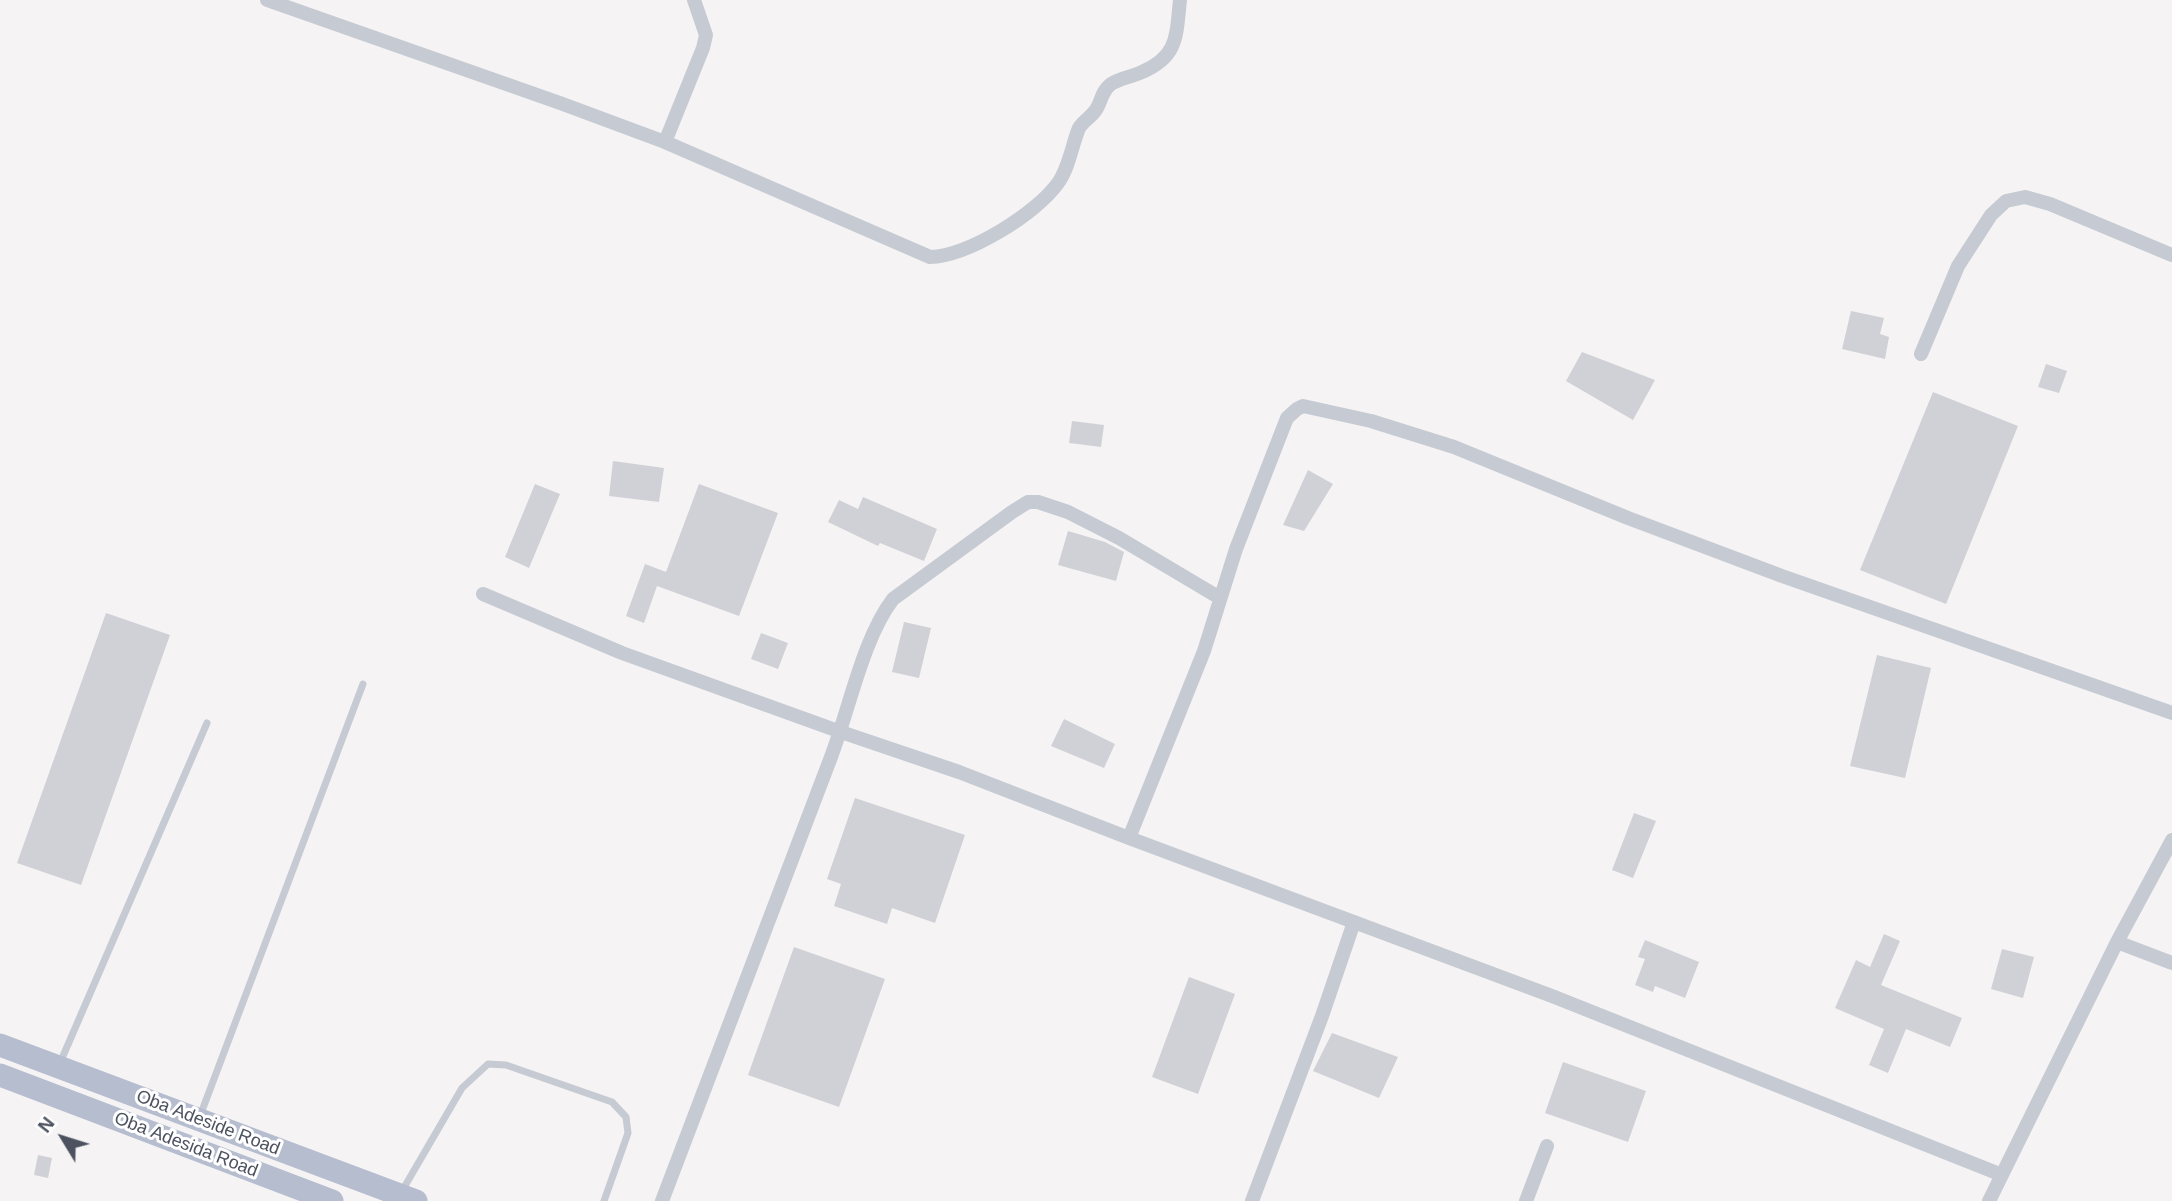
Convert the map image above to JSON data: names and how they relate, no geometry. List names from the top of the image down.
{
  "streets": {
    "main road": ["Oba Adeside Road", "Oba Adesida Road"]
  },
  "north": "top left"
}
